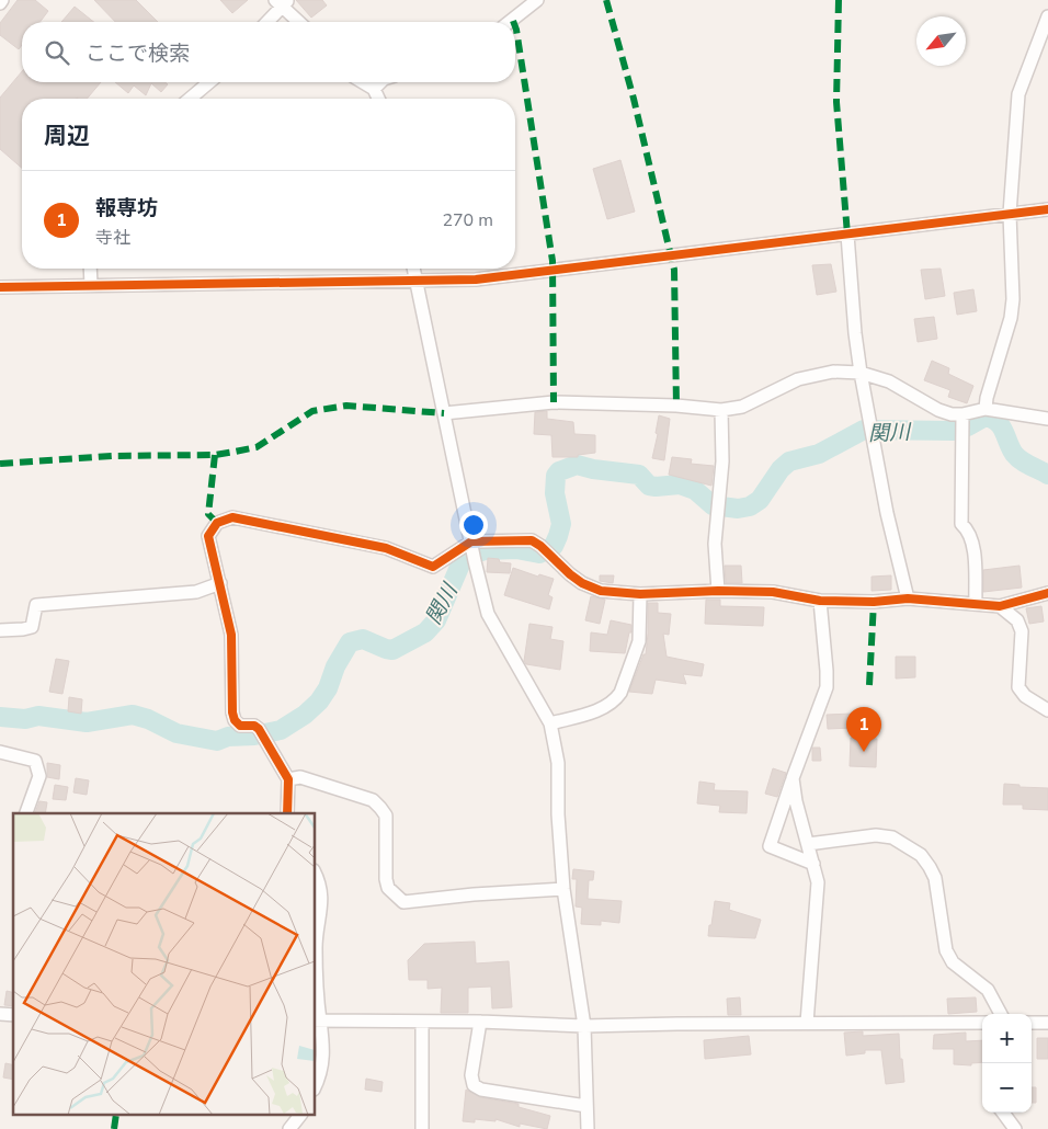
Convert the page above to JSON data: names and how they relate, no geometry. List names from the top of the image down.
{
  "water": ["関川"],
  "north": "bottom left",
  "page": {
    "search": "ここで検索",
    "heading": "周辺",
    "list": [
      {
        "mark": "1",
        "name": "報専坊",
        "note": "寺社",
        "value": "270 m"
      }
    ],
    "pins": "1",
    "map_buttons": ["+", "−"]
  }
}
